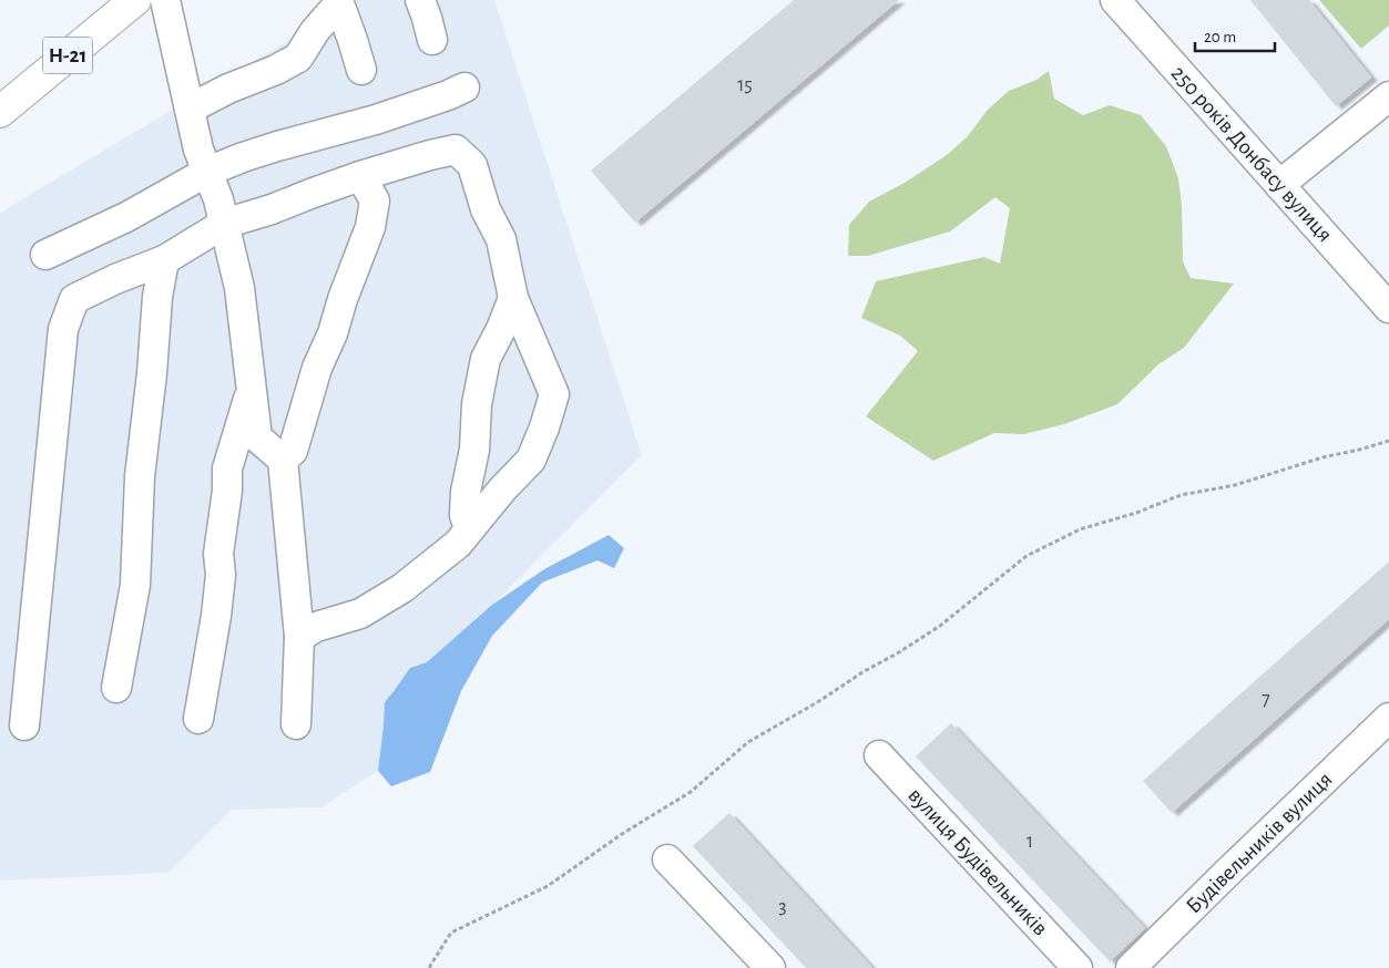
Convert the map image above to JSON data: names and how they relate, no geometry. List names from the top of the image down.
{
  "streets": {
    "main road": ["Н-21"],
    "street": ["250 років Донбасу вулиця", "Будівельників вулиця", "вулиця Будівельників"]
  },
  "house_numbers": [
    "15",
    "7",
    "1",
    "3"
  ],
  "scale_bar": "20 m"
}
